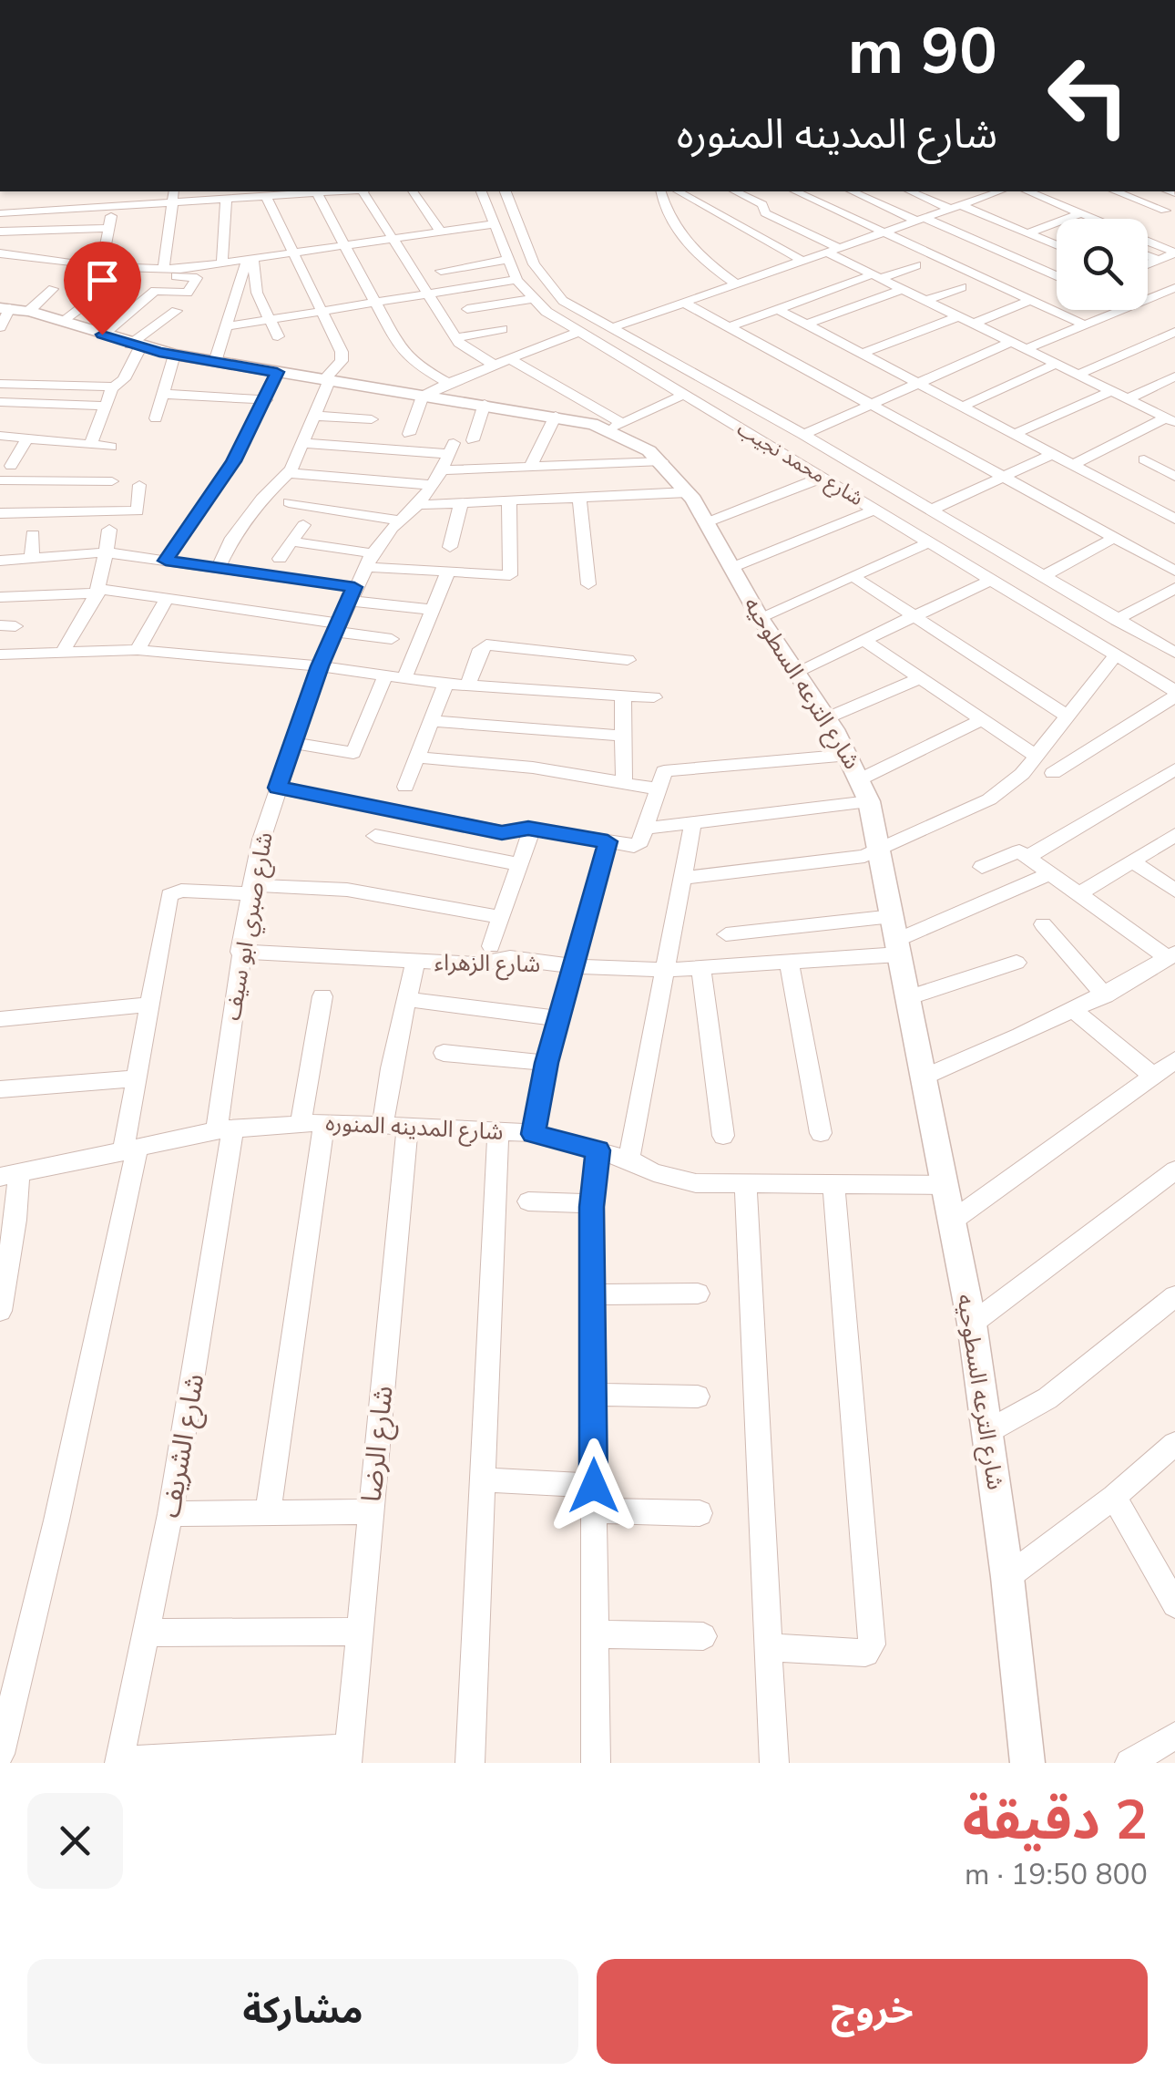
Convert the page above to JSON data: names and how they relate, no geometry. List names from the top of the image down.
{
  "streets": {
    "street": [
      "شارع محمد نجيب",
      "شارع الترعه السطوحيه",
      "شارع صبري ابو سيف",
      "شارع الزهراء",
      "شارع المدينه المنوره",
      "شارع الرضا",
      "شارع الشريف"
    ]
  },
  "crossings": [
    ["شارع الترعه السطوحيه", "شارع الزهراء"],
    ["شارع الترعه السطوحيه", "شارع المدينه المنوره"],
    ["شارع صبري ابو سيف", "شارع الزهراء"],
    ["شارع صبري ابو سيف", "شارع المدينه المنوره"],
    ["شارع صبري ابو سيف", "شارع الشريف"],
    ["شارع الزهراء", "شارع الرضا"],
    ["شارع المدينه المنوره", "شارع الرضا"],
    ["شارع المدينه المنوره", "شارع الشريف"]
  ],
  "page": {
    "turn": ["90 m", "شارع المدينه المنوره"],
    "heading": ["2 دقيقة", "800 m · 19:50"],
    "buttons": ["خروج", "مشاركة"]
  }
}
